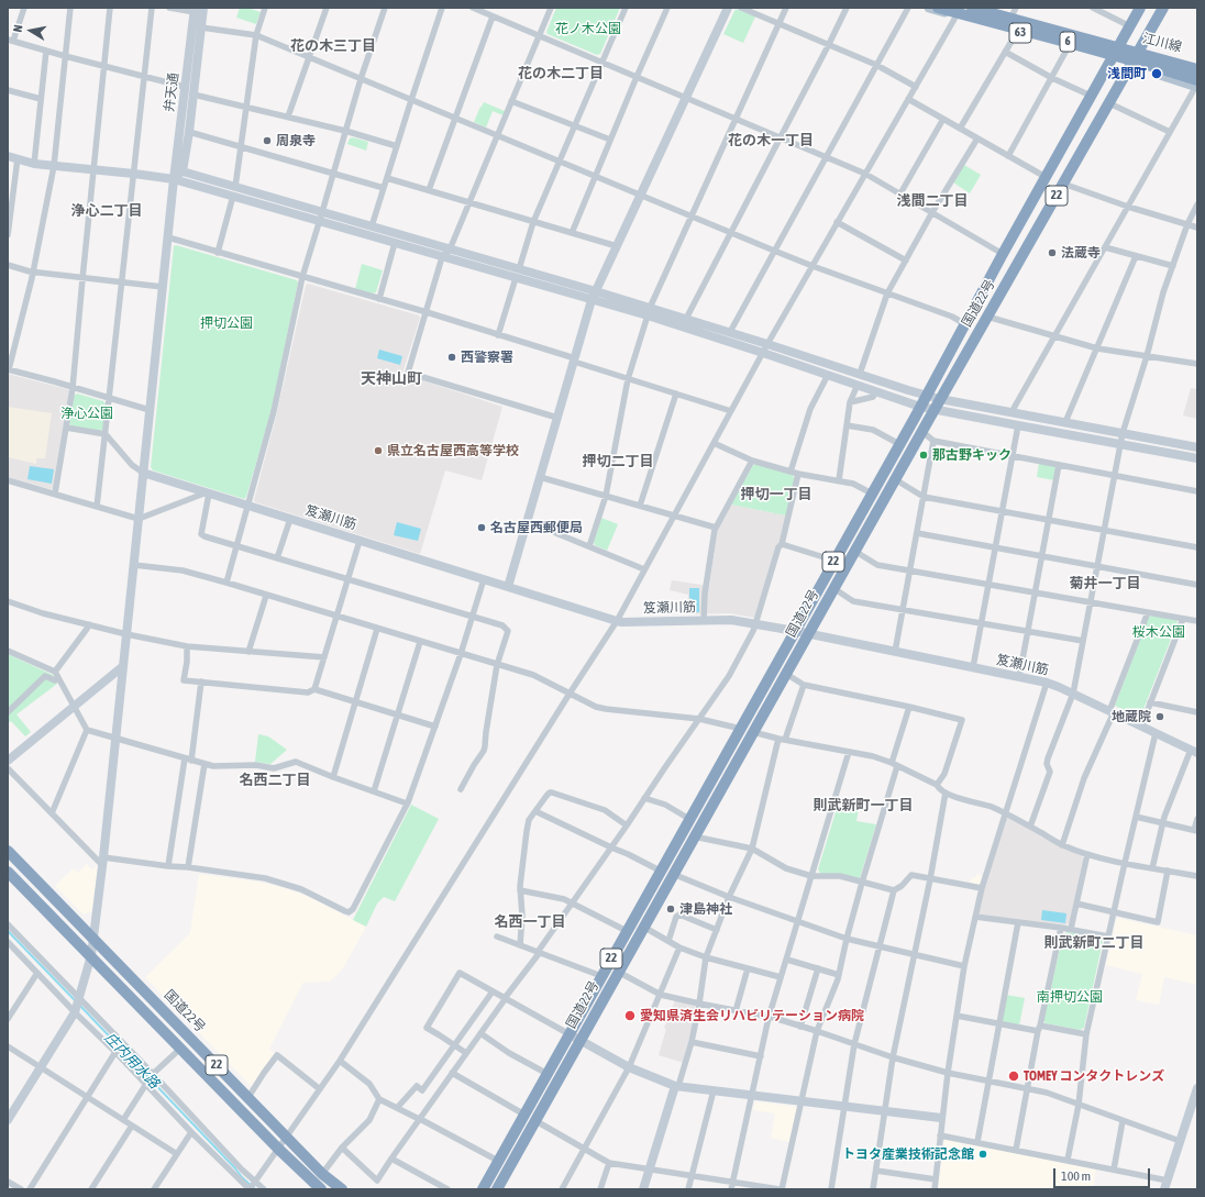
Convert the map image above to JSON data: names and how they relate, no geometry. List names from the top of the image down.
{
  "streets": {
    "highway": ["6", "22", "国道22号"],
    "main road": ["63", "江川線"],
    "street": ["弁天通", "笈瀬川筋"]
  },
  "crossings": [
    ["63", "江川線"],
    ["63", "国道22号"],
    ["江川線", "国道22号"],
    ["弁天通", "22"],
    ["弁天通", "国道22号"],
    ["弁天通", "笈瀬川筋"],
    ["国道22号", "笈瀬川筋"]
  ],
  "districts": [
    "花の木三丁目",
    "花の木二丁目",
    "花の木一丁目",
    "浅間二丁目",
    "浄心二丁目",
    "天神山町",
    "押切二丁目",
    "押切一丁目",
    "菊井一丁目",
    "名西二丁目",
    "則武新町一丁目",
    "名西一丁目",
    "則武新町二丁目"
  ],
  "water": ["庄内用水路"],
  "parks": [
    "花ノ木公園",
    "押切公園",
    "浄心公園",
    "桜木公園",
    "南押切公園"
  ],
  "places": [
    "浅間町",
    "周泉寺",
    "法蔵寺",
    "西警察署",
    "県立名古屋西高等学校",
    "那古野キック",
    "名古屋西郵便局",
    "地蔵院",
    "津島神社",
    "愛知県済生会リハビリテーション病院",
    "TOMEY コンタクトレンズ",
    "トヨタ産業技術記念館"
  ],
  "scale_bar": "100 m",
  "north": "left"
}
